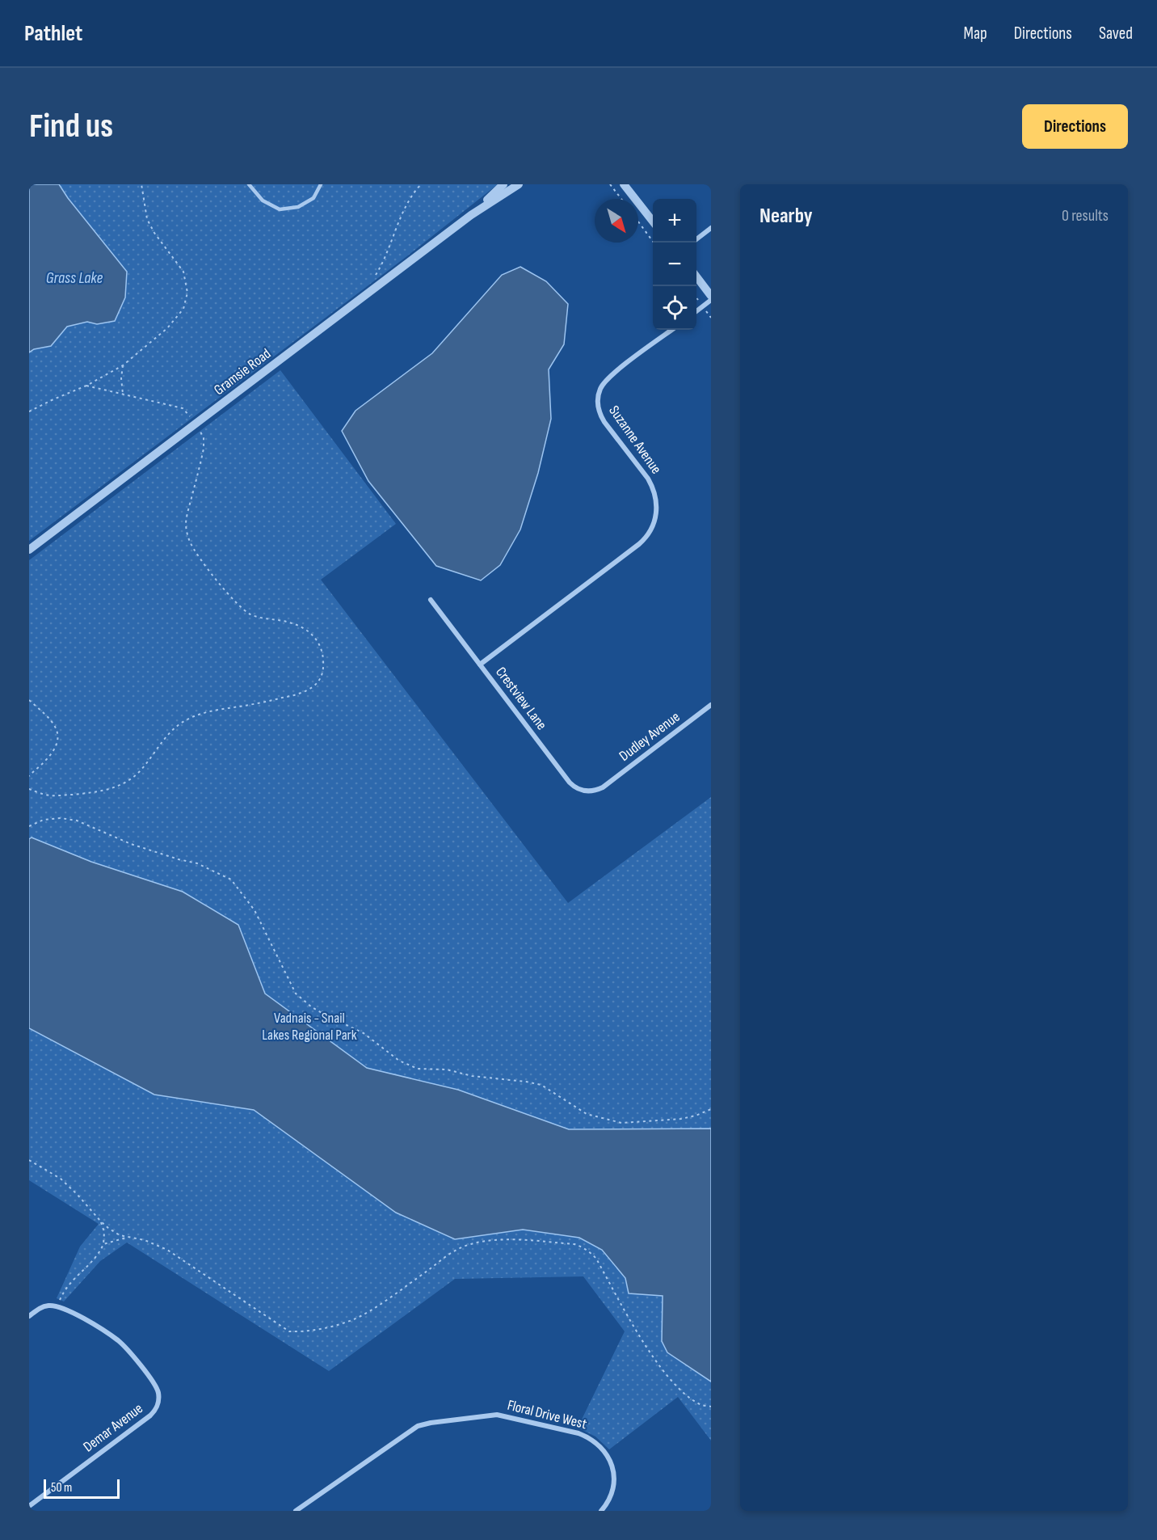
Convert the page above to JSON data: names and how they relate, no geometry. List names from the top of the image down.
{
  "streets": {
    "street": [
      "Gramsie Road",
      "Suzanne Avenue",
      "Crestview Lane",
      "Dudley Avenue",
      "Floral Drive West",
      "Demar Avenue"
    ]
  },
  "crossings": [
    ["Suzanne Avenue", "Crestview Lane"],
    ["Crestview Lane", "Dudley Avenue"]
  ],
  "water": ["Grass Lake"],
  "parks": ["Vadnais - Snail Lakes Regional Park"],
  "scale_bar": "50 m",
  "north": "bottom right",
  "page": {
    "header": "Pathlet",
    "nav": ["Map", "Directions", "Saved"],
    "buttons": "Directions",
    "title": "Find us",
    "heading": ["Nearby", "0 results"],
    "map_buttons": ["+", "−"],
    "scale": "50 m"
  }
}
